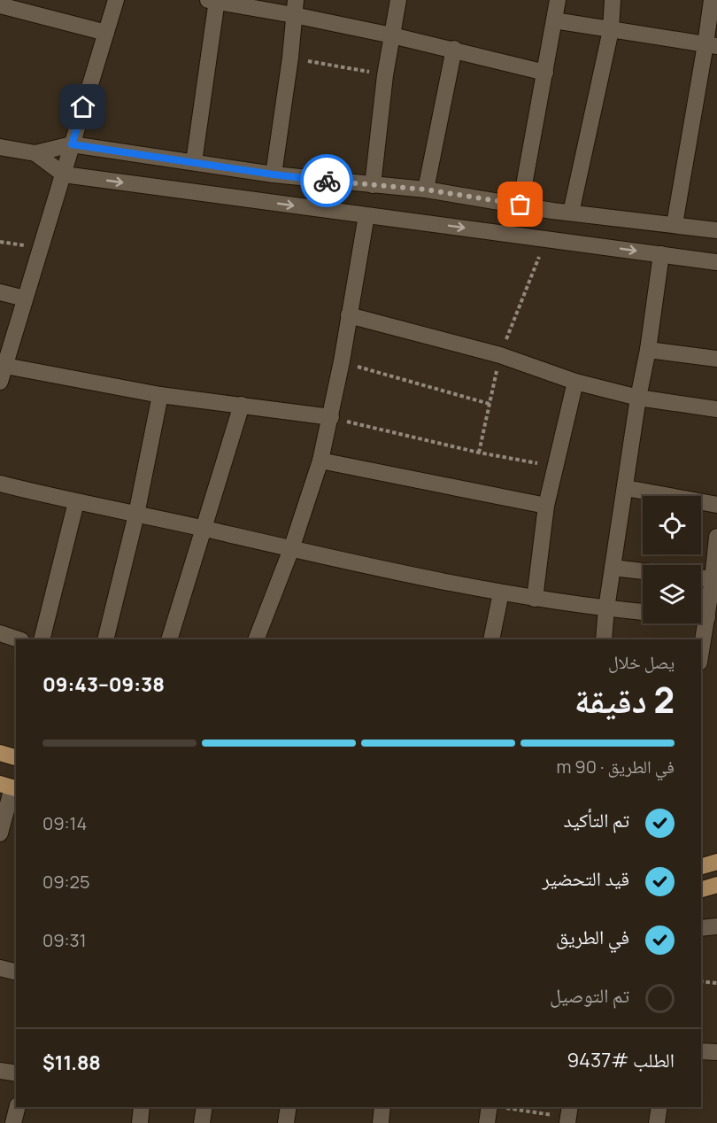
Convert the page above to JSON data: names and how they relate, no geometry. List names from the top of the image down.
{
  "page": {
    "heading": ["2 دقيقة", "يصل خلال", "09:38–09:43"],
    "panel": ["الطلب #9437", "$11.88"],
    "bar": "في الطريق · 90 m",
    "list": [
      ["تم التأكيد", "09:14"],
      ["قيد التحضير", "09:25"],
      ["في الطريق", "09:31"],
      "تم التوصيل"
    ]
  }
}
